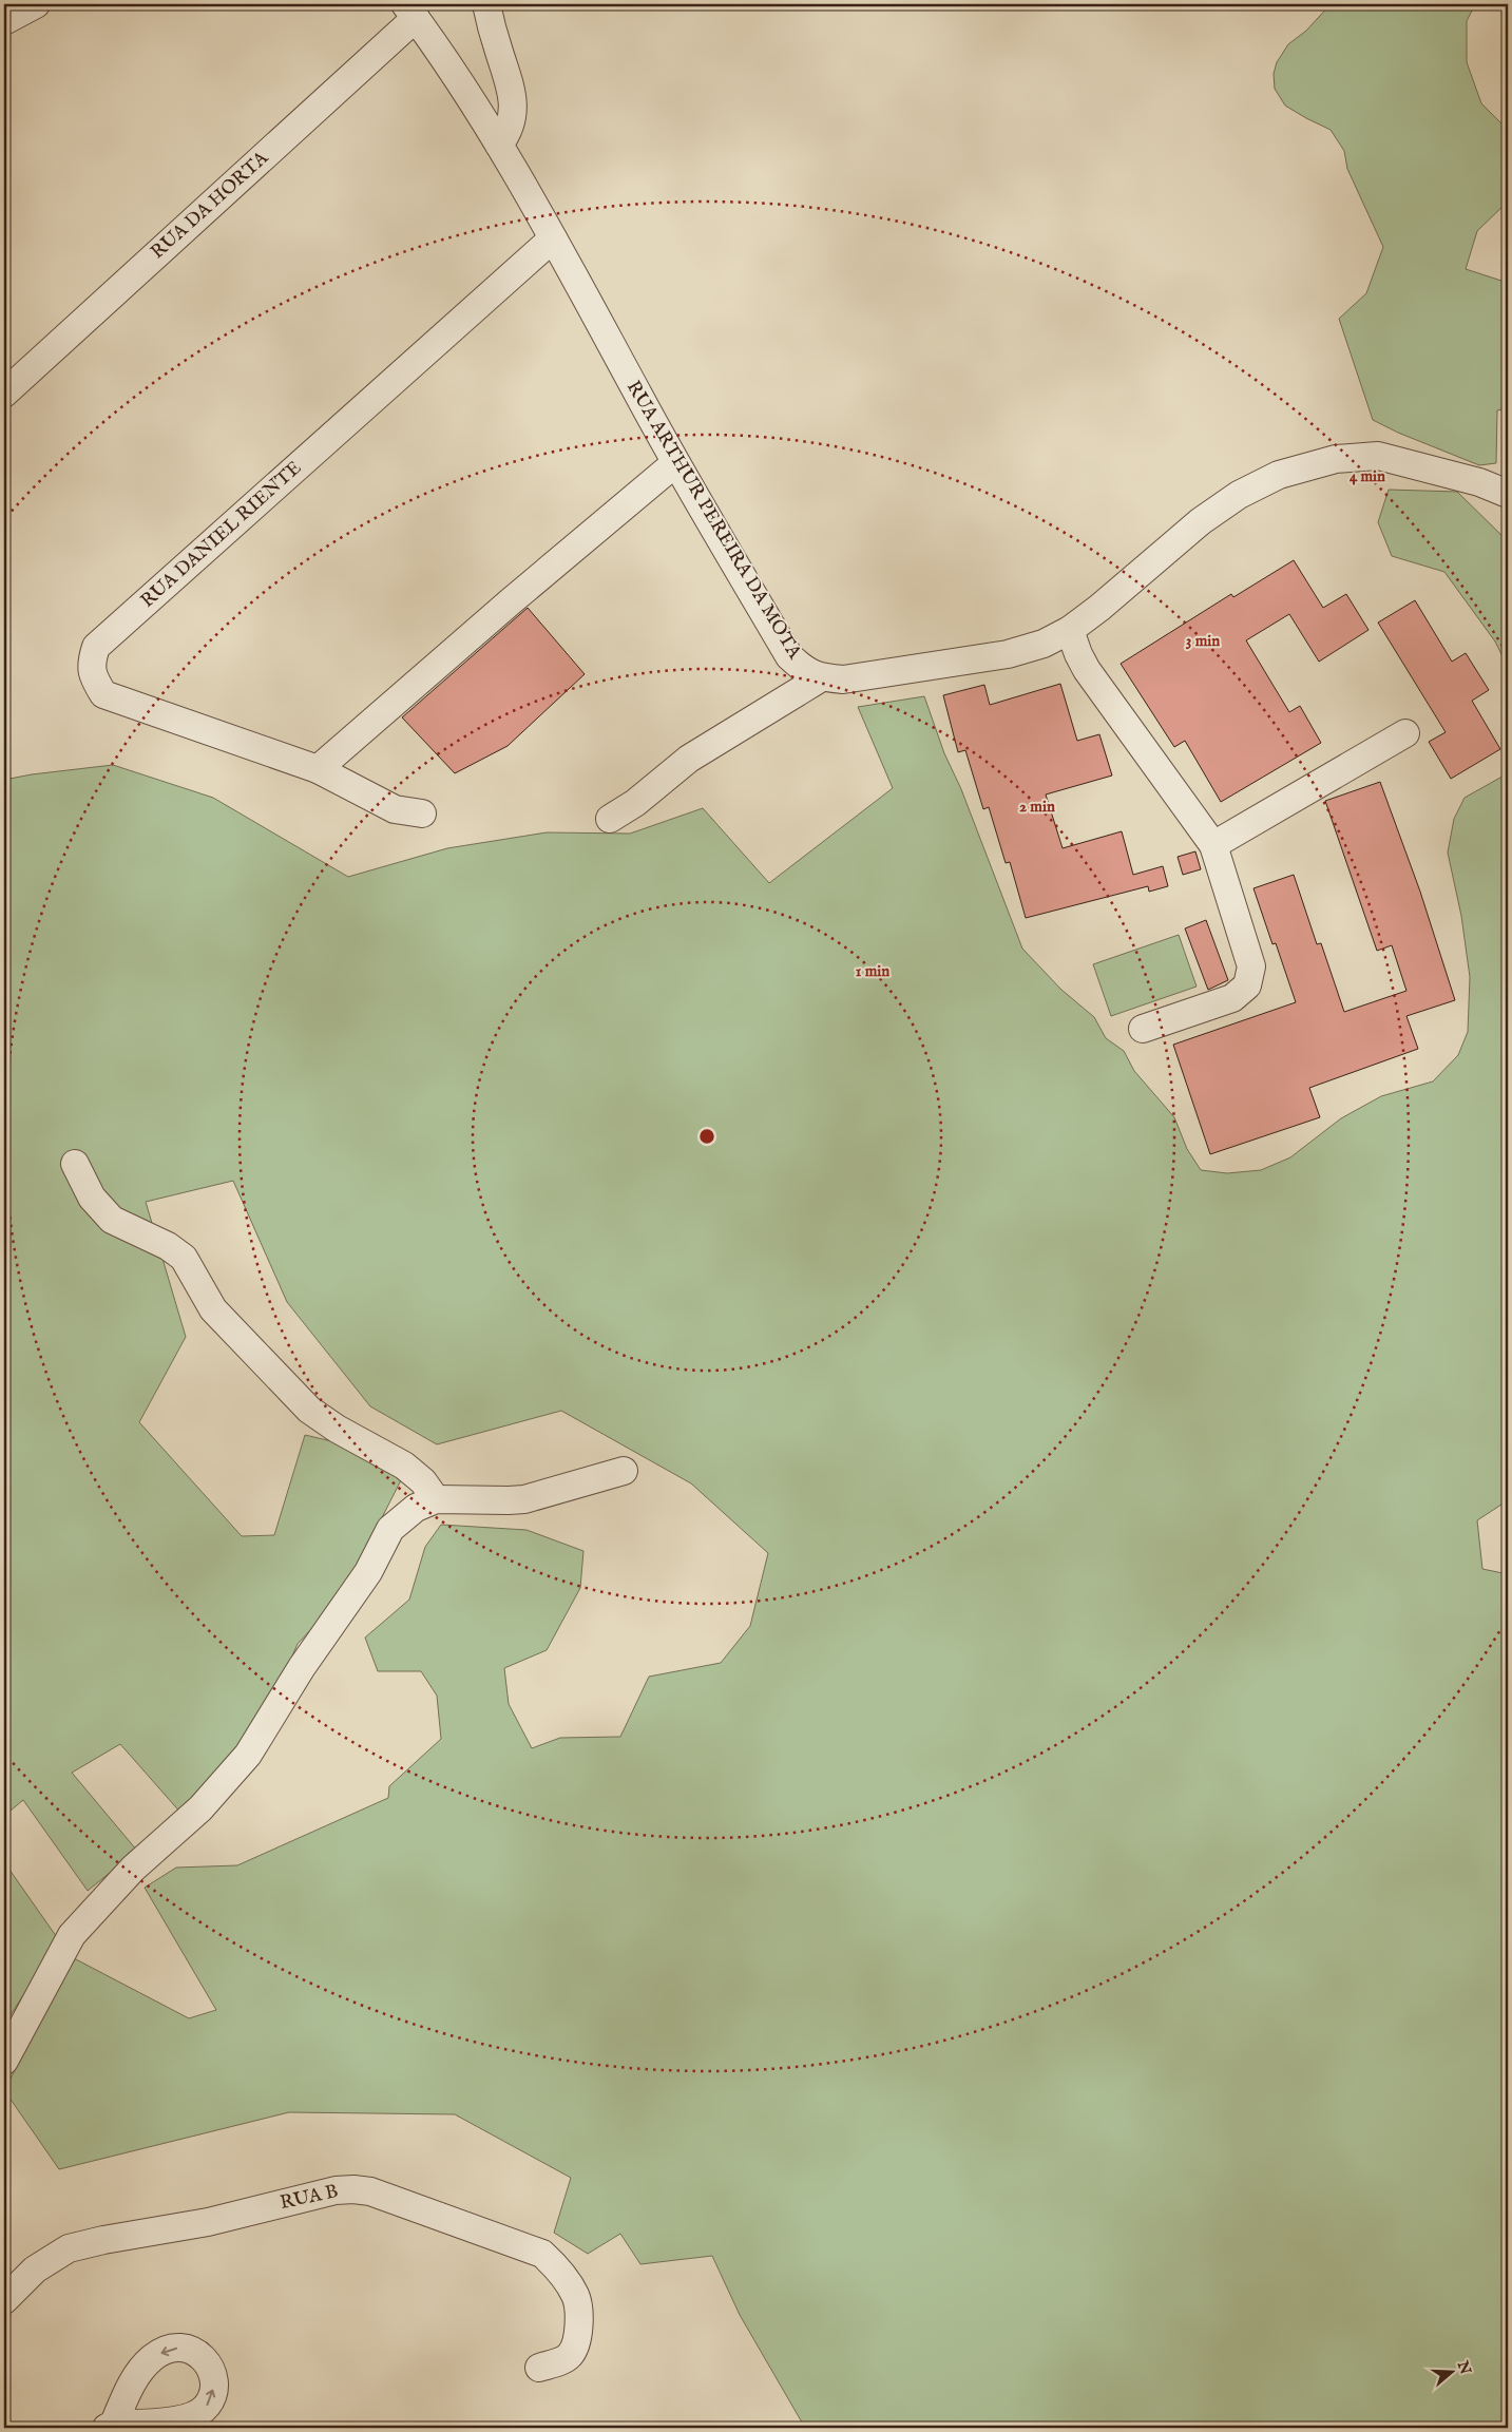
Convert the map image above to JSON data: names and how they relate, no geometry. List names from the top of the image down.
{
  "streets": {
    "street": [
      "RUA DA HORTA",
      "RUA ARTHUR PEREIRA DA MOTA",
      "RUA DANIEL RIENTE",
      "RUA B"
    ]
  },
  "crossings": [
    ["RUA DA HORTA", "RUA ARTHUR PEREIRA DA MOTA"],
    ["RUA ARTHUR PEREIRA DA MOTA", "RUA DANIEL RIENTE"]
  ],
  "north": "right",
  "rings": [
    "4 min",
    "3 min",
    "2 min",
    "1 min"
  ]
}
